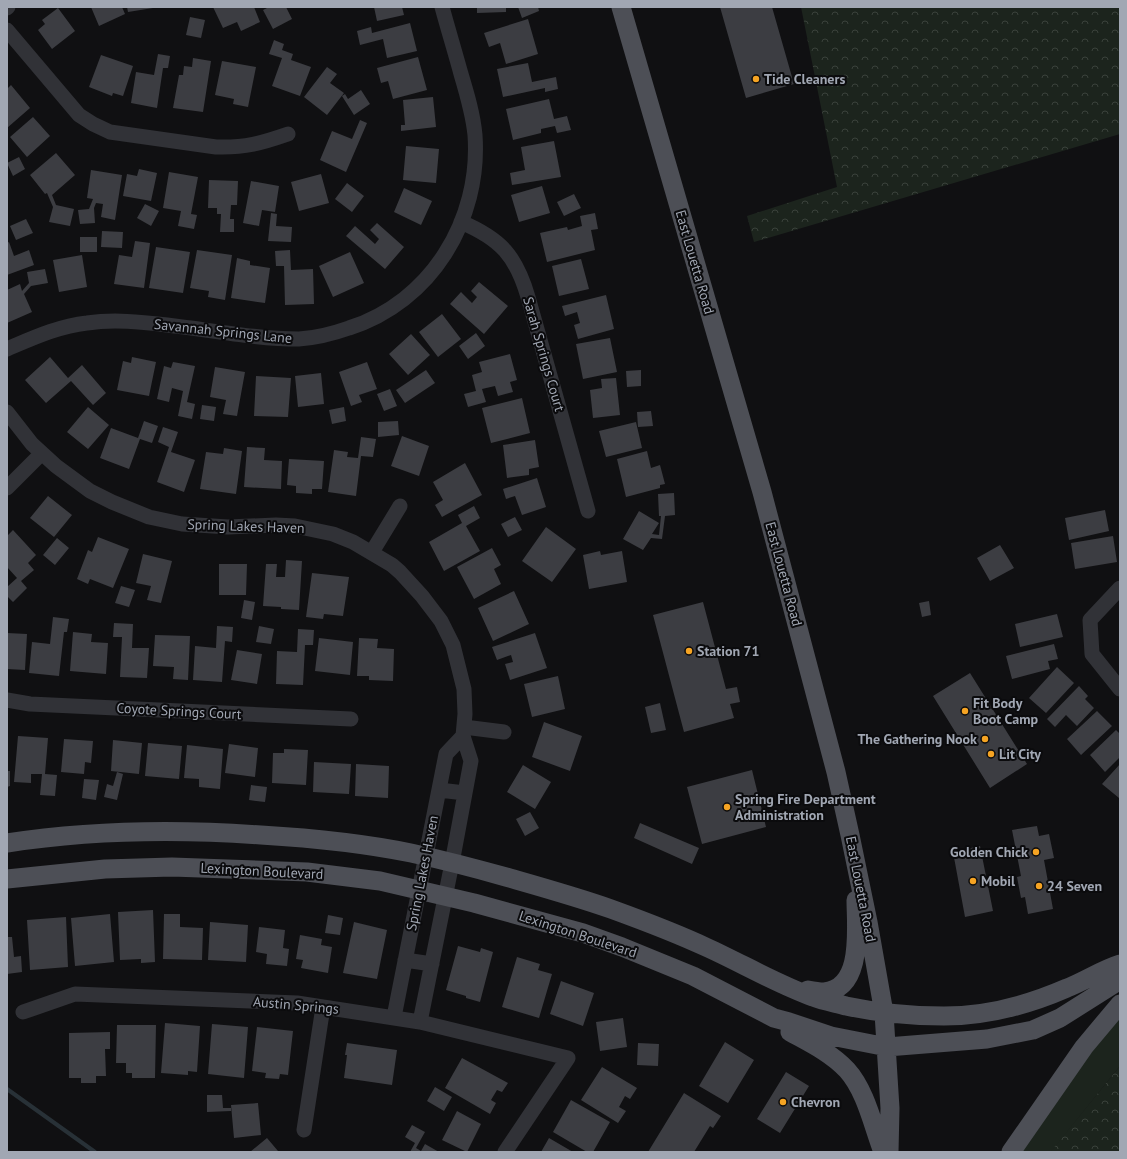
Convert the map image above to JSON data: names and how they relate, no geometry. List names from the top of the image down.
{
  "streets": {
    "main road": ["East Louetta Road", "Lexington Boulevard"],
    "street": [
      "Savannah Springs Lane",
      "Sarah Springs Court",
      "Spring Lakes Haven",
      "Coyote Springs Court",
      "Austin Springs"
    ]
  },
  "crossings": [
    ["East Louetta Road", "Lexington Boulevard"],
    ["Savannah Springs Lane", "Sarah Springs Court"],
    ["Spring Lakes Haven", "Lexington Boulevard"],
    ["Spring Lakes Haven", "Austin Springs"]
  ],
  "places": [
    "Tide Cleaners",
    "Station 71",
    "Fit Body Boot Camp",
    "The Gathering Nook",
    "Lit City",
    "Spring Fire Department Administration",
    "Golden Chick",
    "Mobil",
    "24 Seven",
    "Chevron"
  ]
}
